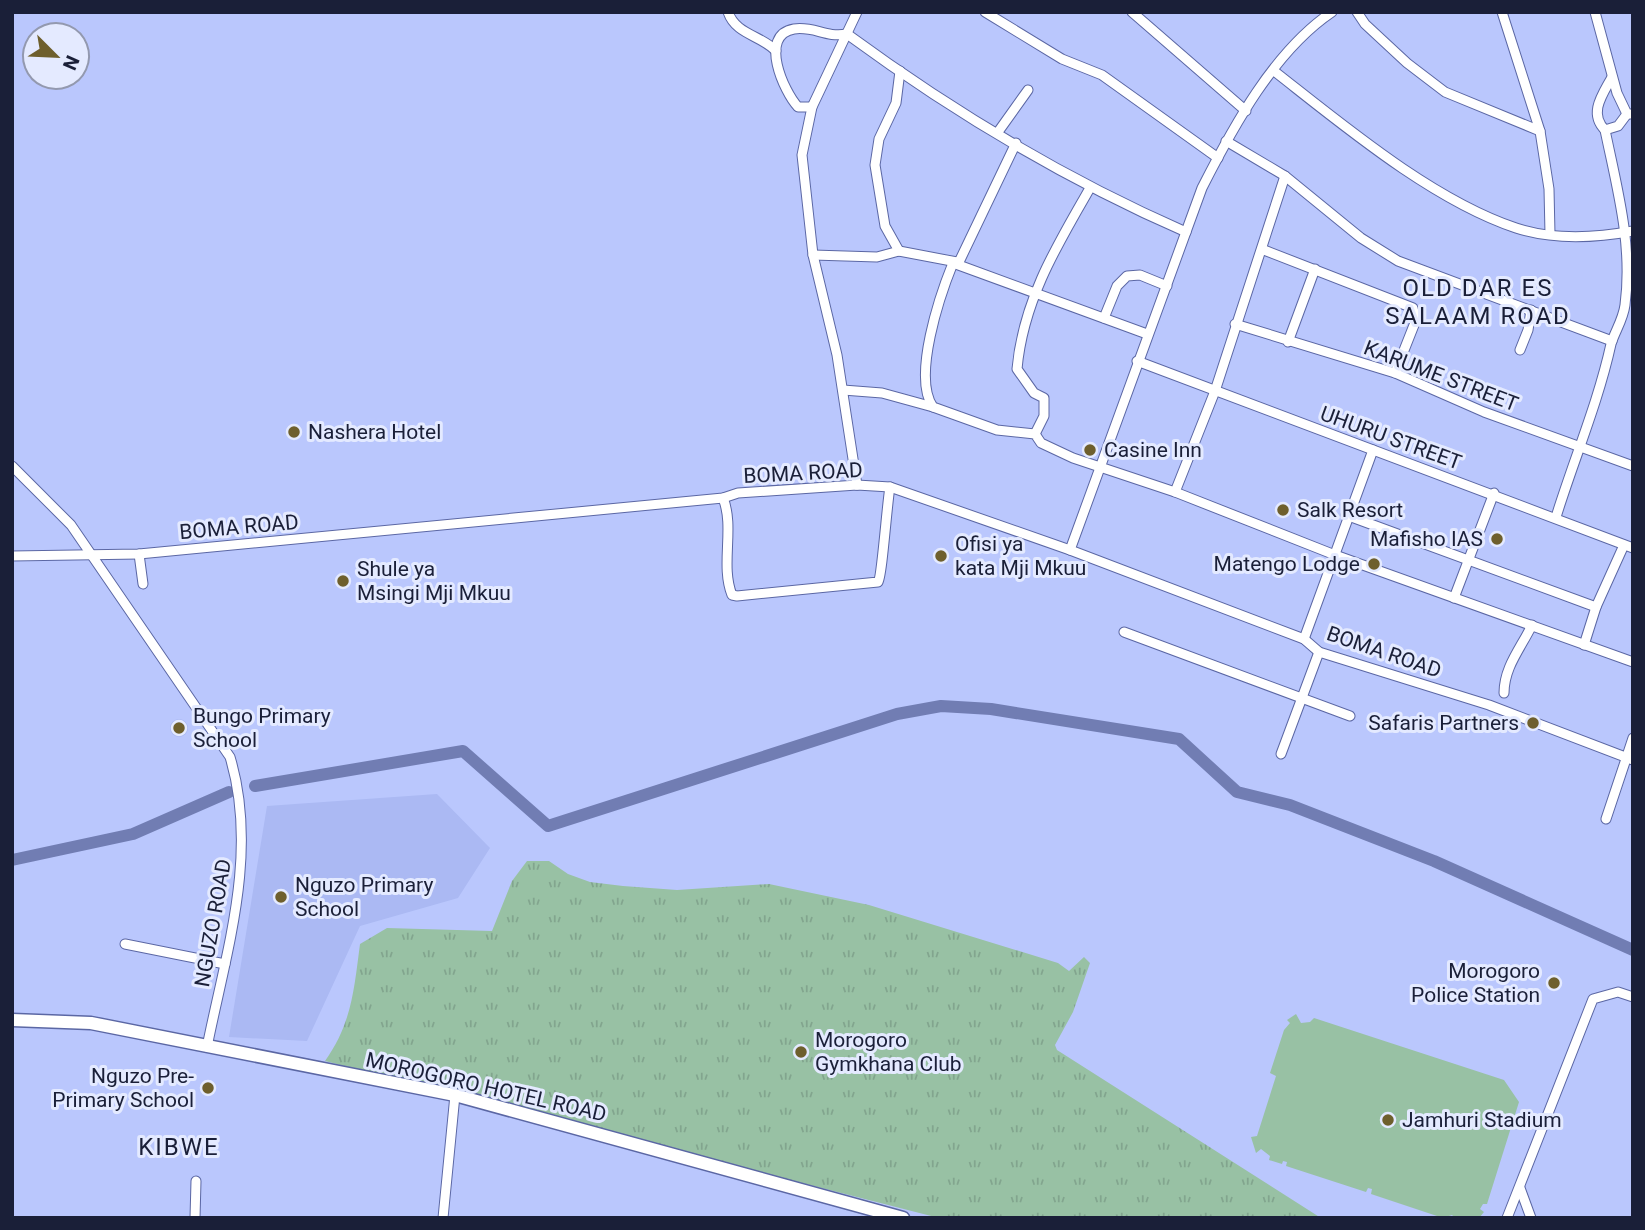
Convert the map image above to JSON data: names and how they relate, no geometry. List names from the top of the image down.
{
  "streets": {
    "street": [
      "KARUME STREET",
      "UHURU STREET",
      "BOMA ROAD",
      "NGUZO ROAD",
      "MOROGORO HOTEL ROAD"
    ]
  },
  "crossings": [
    ["BOMA ROAD", "NGUZO ROAD"],
    ["NGUZO ROAD", "MOROGORO HOTEL ROAD"]
  ],
  "districts": ["OLD DAR ES SALAAM ROAD", "KIBWE"],
  "places": [
    "Nashera Hotel",
    "Casine Inn",
    "Salk Resort",
    "Mafisho IAS",
    "Ofisi ya kata Mji Mkuu",
    "Matengo Lodge",
    "Shule ya Msingi Mji Mkuu",
    "Safaris Partners",
    "Bungo Primary School",
    "Nguzo Primary School",
    "Morogoro Police Station",
    "Morogoro Gymkhana Club",
    "Nguzo Pre- Primary School",
    "Jamhuri Stadium"
  ],
  "north": "bottom right"
}
